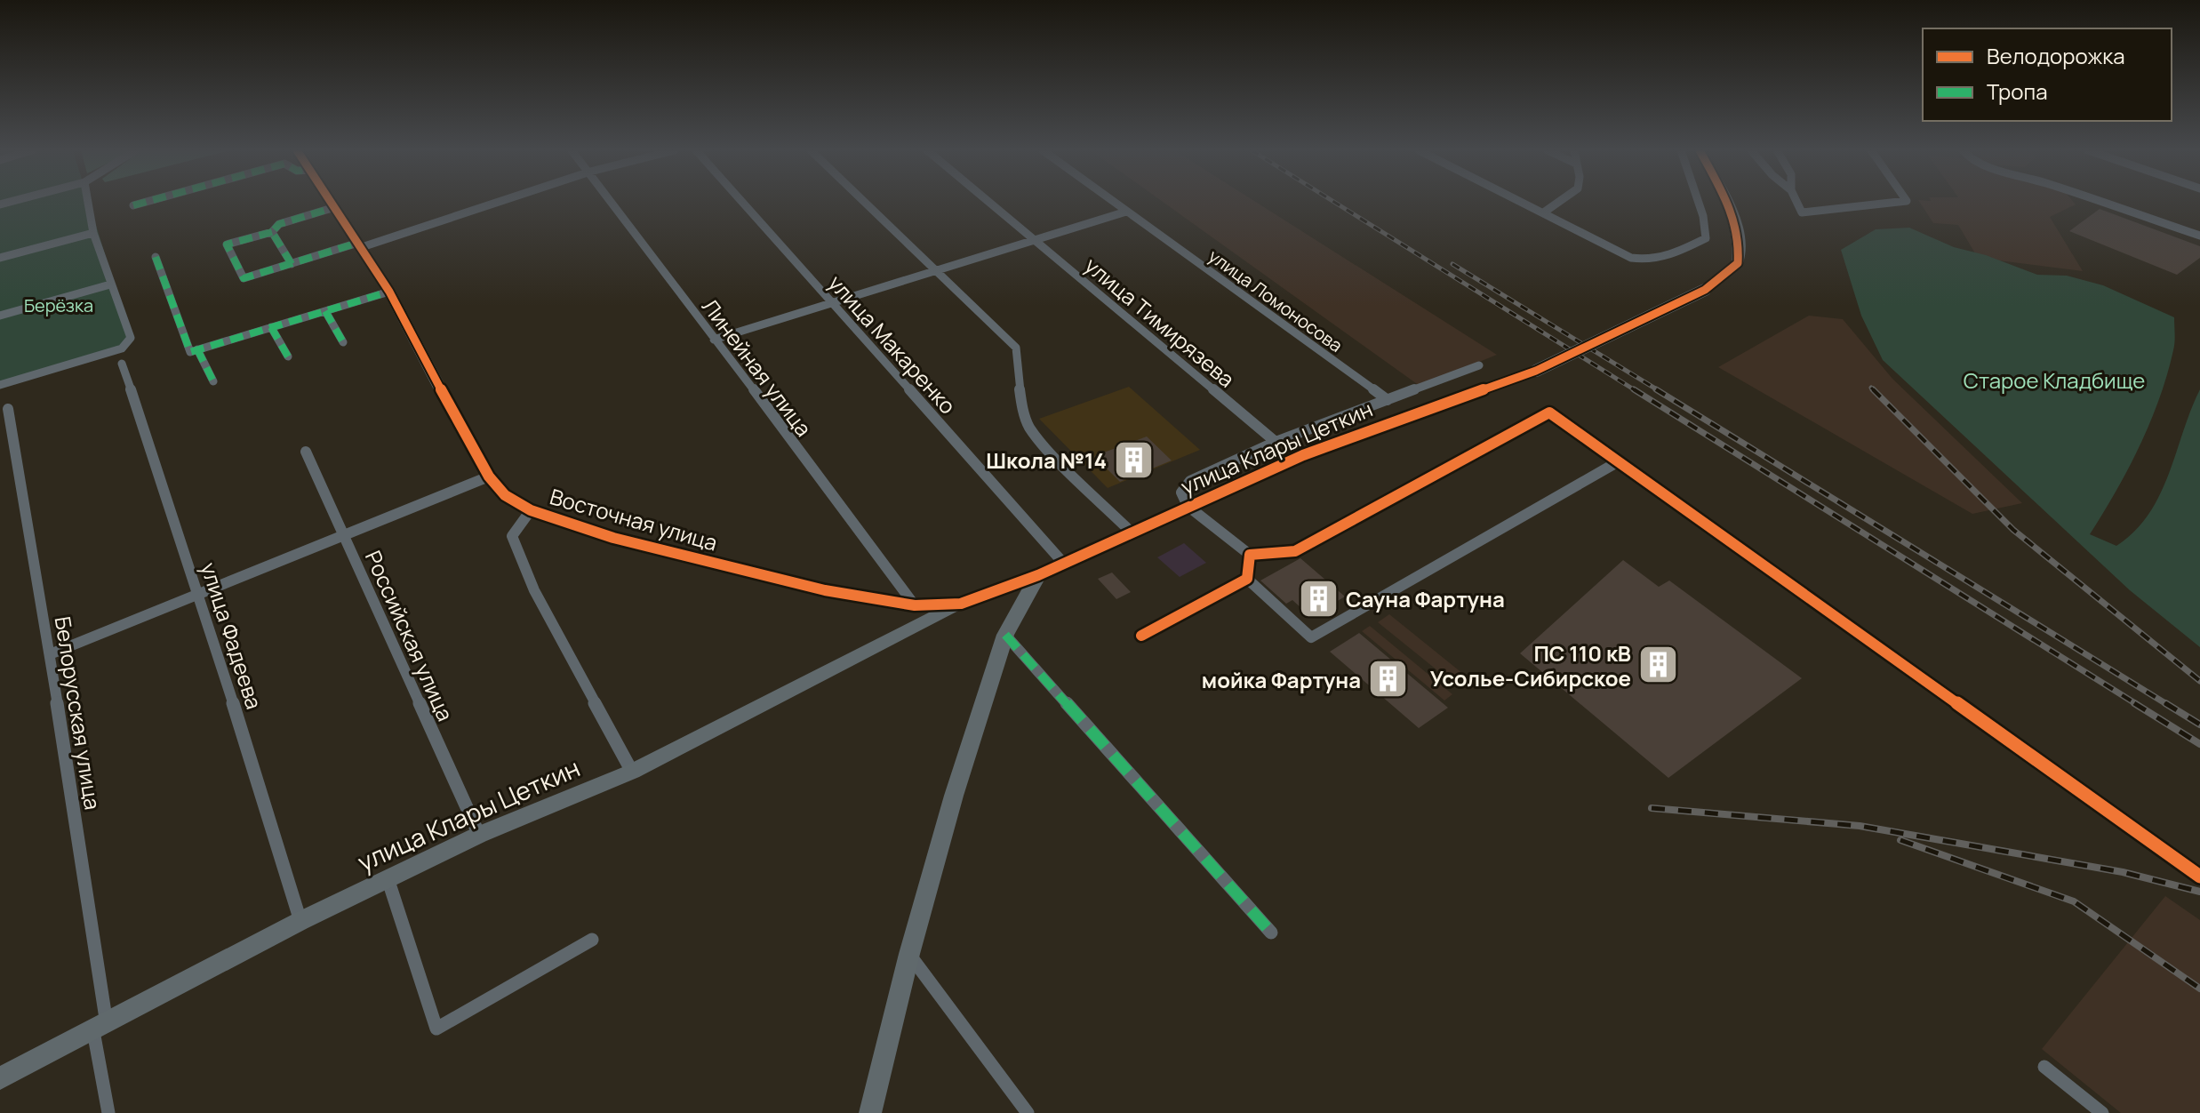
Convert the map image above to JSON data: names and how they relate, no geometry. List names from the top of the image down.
{
  "streets": {
    "street": [
      "улица Ломоносова",
      "улица Тимирязева",
      "улица Макаренко",
      "Линейная улица",
      "улица Клары Цеткин",
      "Восточная улица",
      "улица Фадеева",
      "Российская улица",
      "Белорусская улица"
    ]
  },
  "crossings": [
    ["улица Макаренко", "улица Клары Цеткин"],
    ["Линейная улица", "Восточная улица"],
    ["улица Клары Цеткин", "Восточная улица"],
    ["улица Клары Цеткин", "улица Фадеева"],
    ["улица Клары Цеткин", "Российская улица"],
    ["улица Клары Цеткин", "Белорусская улица"]
  ],
  "parks": ["Берёзка", "Старое Кладбище"],
  "places": {
    "building": [
      "Школа №14",
      "Сауна Фартуна",
      "ПС 110 кВ Усолье-Сибирское",
      "мойка Фартуна"
    ]
  },
  "legend": ["Велодорожка", "Тропа"]
}
